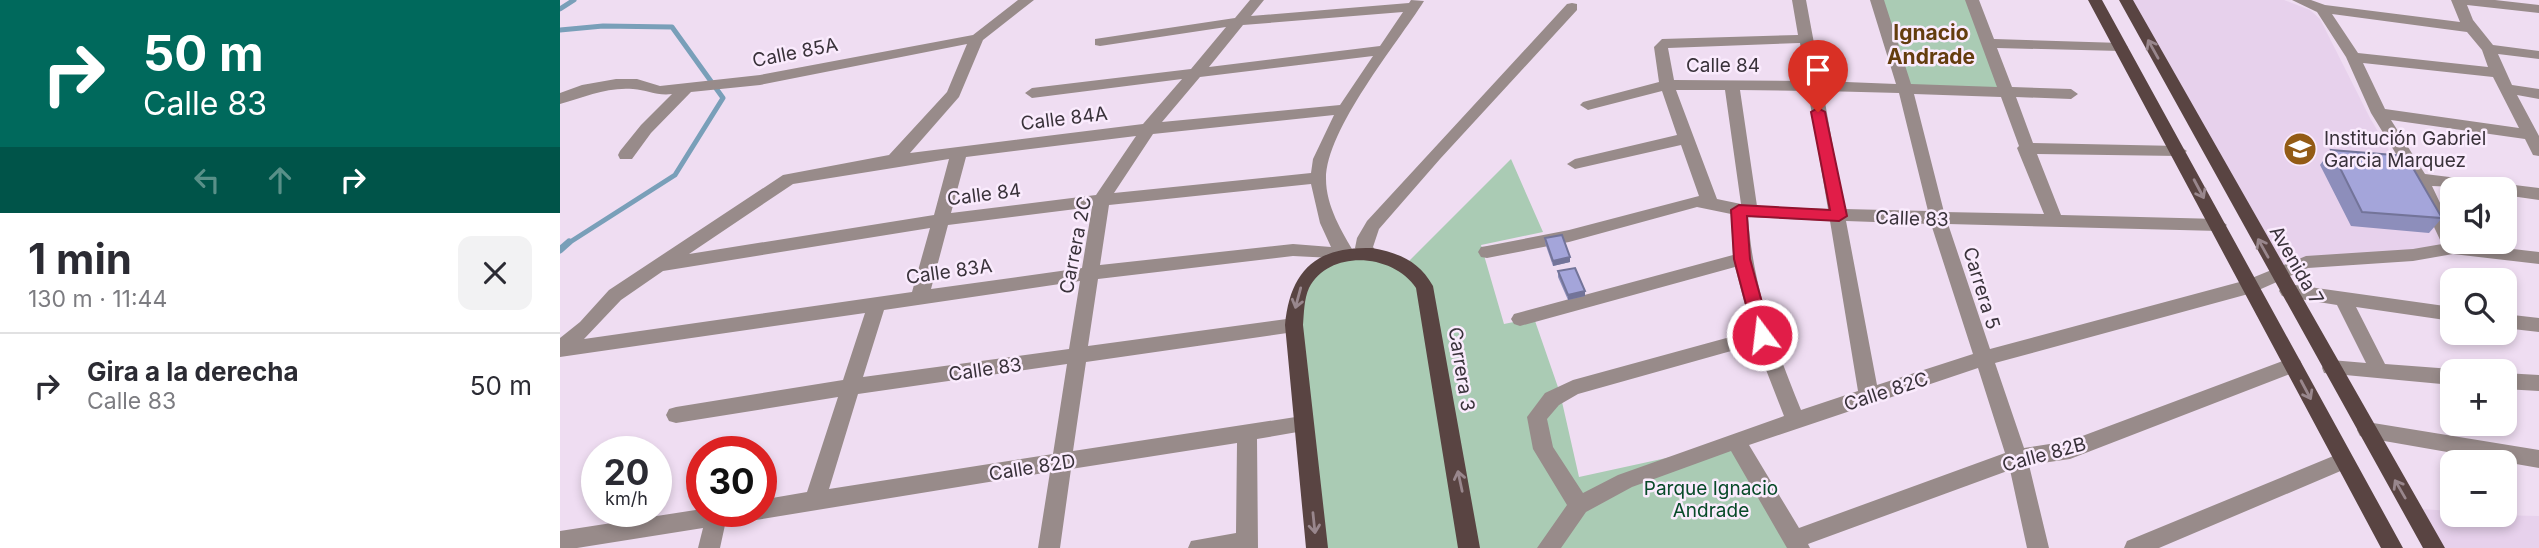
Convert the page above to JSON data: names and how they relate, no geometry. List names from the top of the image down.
{
  "streets": {
    "main road": ["Avenida 7", "Carrera 3"],
    "street": [
      "Calle 85A",
      "Calle 84",
      "Calle 84A",
      "Calle 83",
      "Carrera 2C",
      "Calle 83A",
      "Carrera 5",
      "Calle 82C",
      "Calle 82B",
      "Calle 82D"
    ]
  },
  "crossings": [
    ["Calle 84", "Calle 84A"],
    ["Calle 84", "Carrera 2C"],
    ["Calle 84", "Carrera 5"],
    ["Calle 84A", "Carrera 2C"],
    ["Calle 83", "Carrera 2C"],
    ["Calle 83", "Carrera 5"],
    ["Calle 83", "Carrera 3"],
    ["Carrera 2C", "Calle 83A"],
    ["Carrera 2C", "Calle 82D"],
    ["Calle 83A", "Carrera 3"],
    ["Carrera 5", "Calle 82C"],
    ["Carrera 5", "Calle 82B"],
    ["Carrera 3", "Calle 82D"]
  ],
  "districts": ["Ignacio Andrade"],
  "parks": ["Parque Ignacio Andrade"],
  "places": {
    "school or university": ["Institución Gabriel Garcia Marquez"]
  },
  "page": {
    "turn": ["50 m", "Calle 83"],
    "map_buttons": ["+", "−"],
    "heading": ["1 min", "130 m · 11:44"],
    "list": [
      {
        "name": "Gira a la derecha",
        "note": "Calle 83",
        "value": "50 m"
      }
    ],
    "speed": "20 km/h",
    "limit": "30"
  }
}
